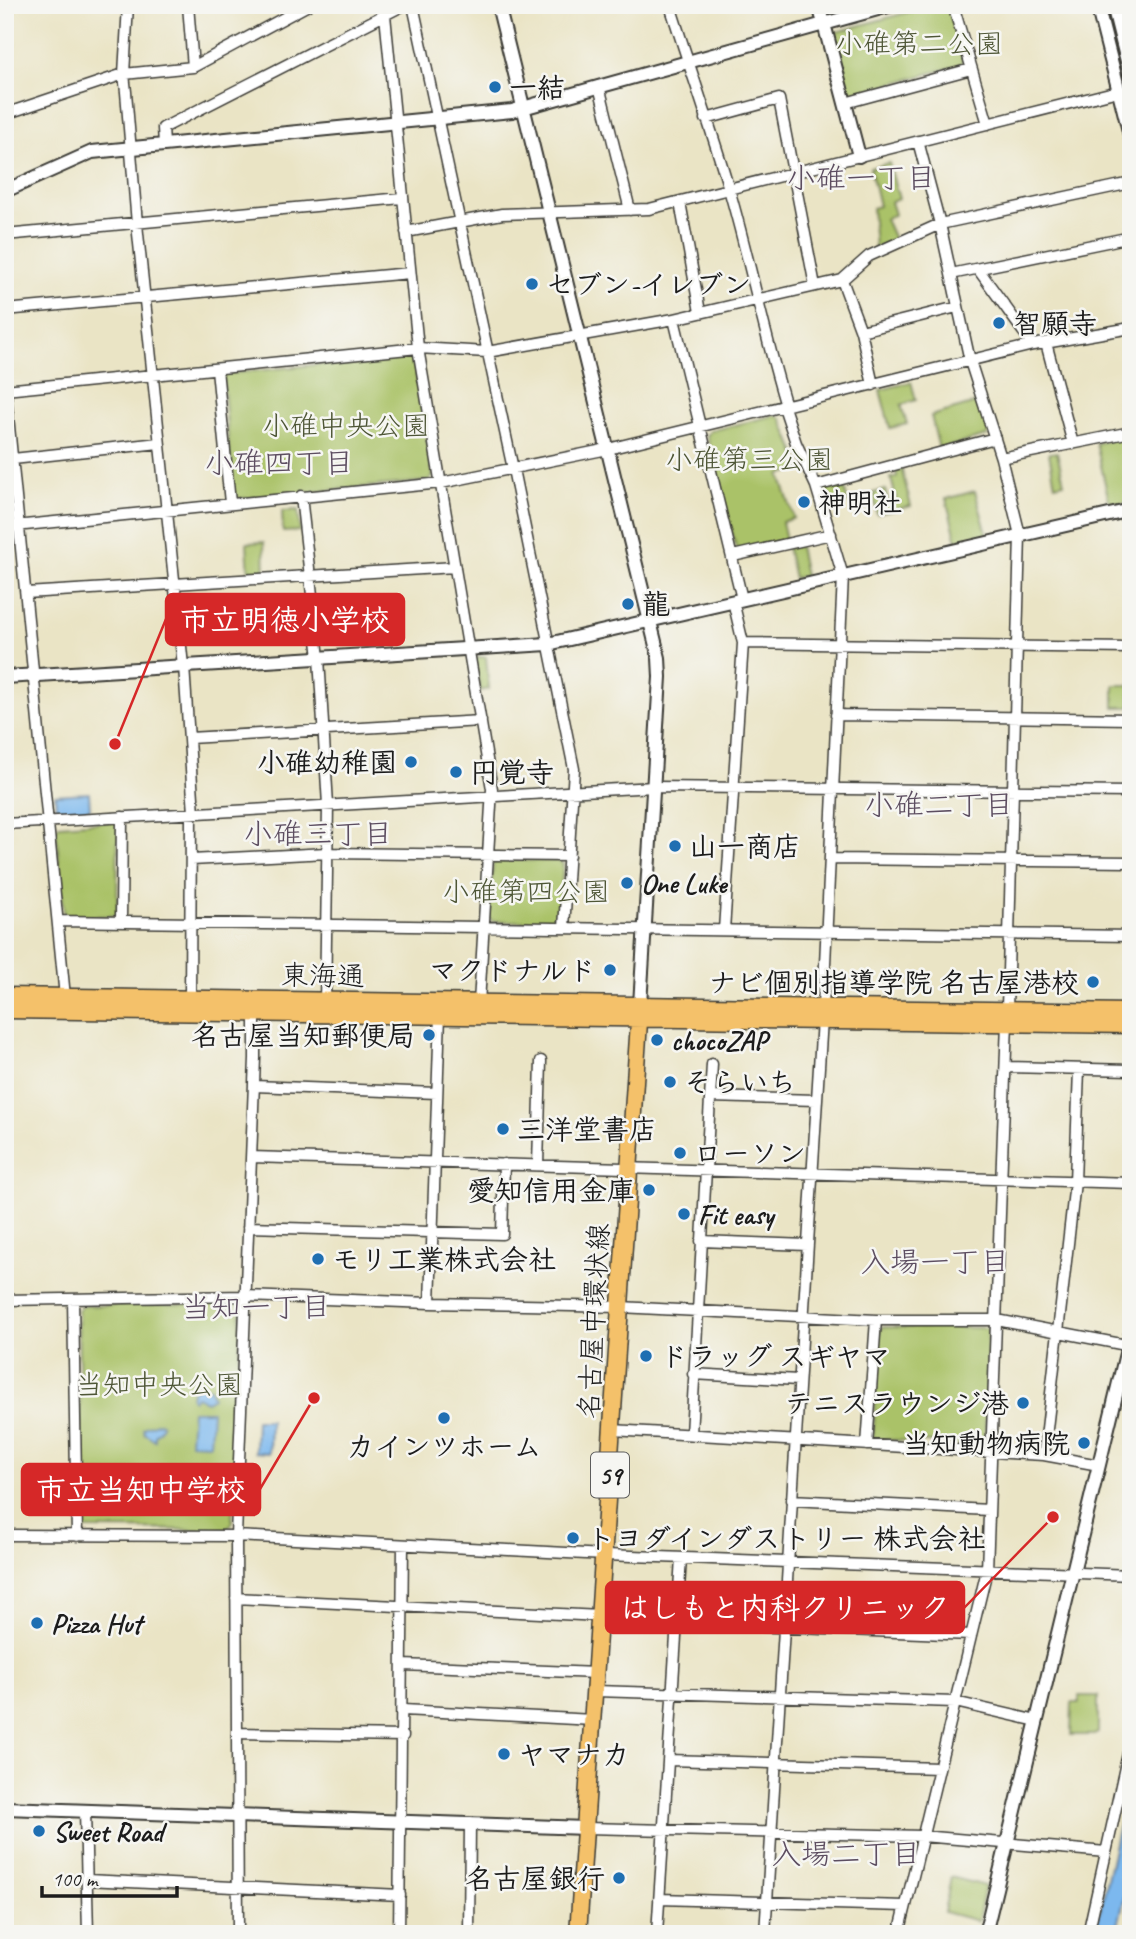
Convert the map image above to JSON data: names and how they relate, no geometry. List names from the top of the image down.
{
  "streets": {
    "main road": ["東海通", "名古屋中環状線", "59"]
  },
  "crossings": [
    ["東海通", "名古屋中環状線"]
  ],
  "districts": [
    "小碓一丁目",
    "小碓四丁目",
    "小碓二丁目",
    "小碓三丁目",
    "入場一丁目",
    "当知一丁目",
    "入場二丁目"
  ],
  "parks": [
    "小碓第二公園",
    "小碓中央公園",
    "小碓第三公園",
    "小碓第四公園",
    "当知中央公園"
  ],
  "places": [
    "一結",
    "セブン-イレブン",
    "智願寺",
    "神明社",
    "龍",
    "市立明徳小学校",
    "小碓幼稚園",
    "円覚寺",
    "山一商店",
    "One Luke",
    "マクドナルド",
    "ナビ個別指導学院 名古屋港校",
    "名古屋当知郵便局",
    "chocoZAP",
    "そらいち",
    "三洋堂書店",
    "ローソン",
    "愛知信用金庫",
    "Fit easy",
    "モリ工業株式会社",
    "ドラッグ スギヤマ",
    "市立当知中学校",
    "テニスラウンジ港",
    "カインツホーム",
    "当知動物病院",
    "はしもと内科クリニック",
    "トヨダインダストリー 株式会社",
    "Pizza Hut",
    "ヤマナカ",
    "Sweet Road",
    "名古屋銀行"
  ],
  "scale_bar": "100 m"
}
